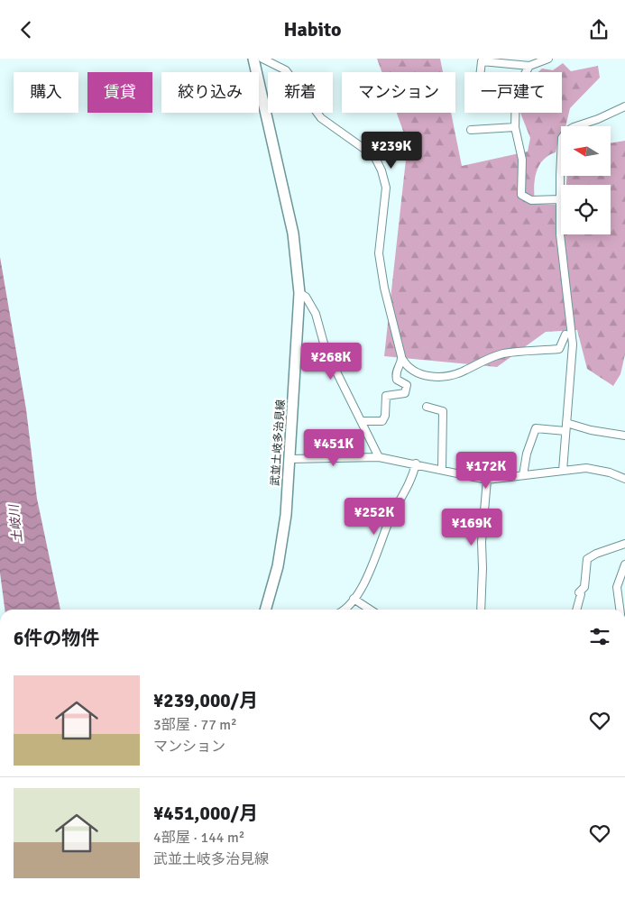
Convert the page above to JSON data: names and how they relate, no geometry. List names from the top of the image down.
{
  "streets": {
    "main road": ["武並土岐多治見線"]
  },
  "water": ["土岐川"],
  "north": "left",
  "page": {
    "header": "Habito",
    "chip": [
      "購入",
      "賃貸",
      "絞り込み",
      "新着",
      "マンション",
      "一戸建て"
    ],
    "price": [
      "¥239K",
      "¥268K",
      "¥451K",
      "¥172K",
      "¥252K",
      "¥169K"
    ],
    "heading": "6件の物件",
    "list": [
      {
        "name": "¥239,000/月",
        "note": "3部屋 · 77 m² · マンション"
      },
      {
        "name": "¥451,000/月",
        "note": "4部屋 · 144 m² · 武並土岐多治見線"
      }
    ]
  }
}
